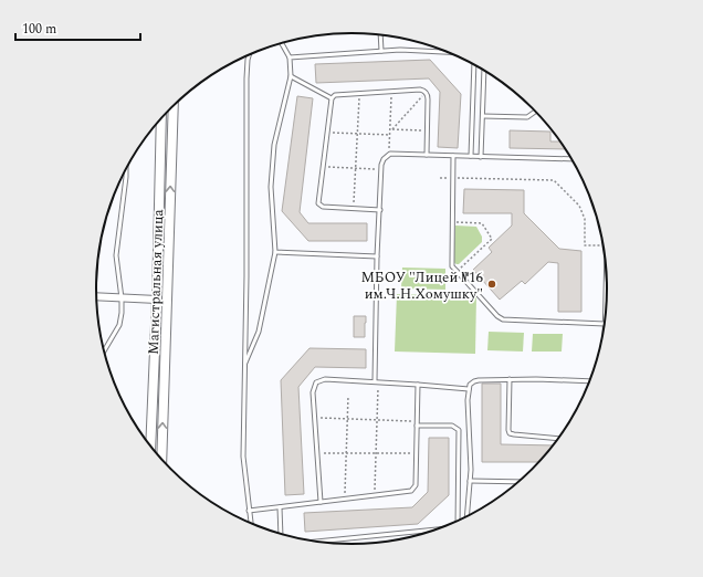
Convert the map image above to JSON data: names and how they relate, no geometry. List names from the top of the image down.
{
  "streets": {
    "main road": ["Магистральная улица"]
  },
  "places": ["МБОУ \"Лицей №16 им.Ч.Н.Хомушку\""],
  "scale_bar": "100 m"
}
